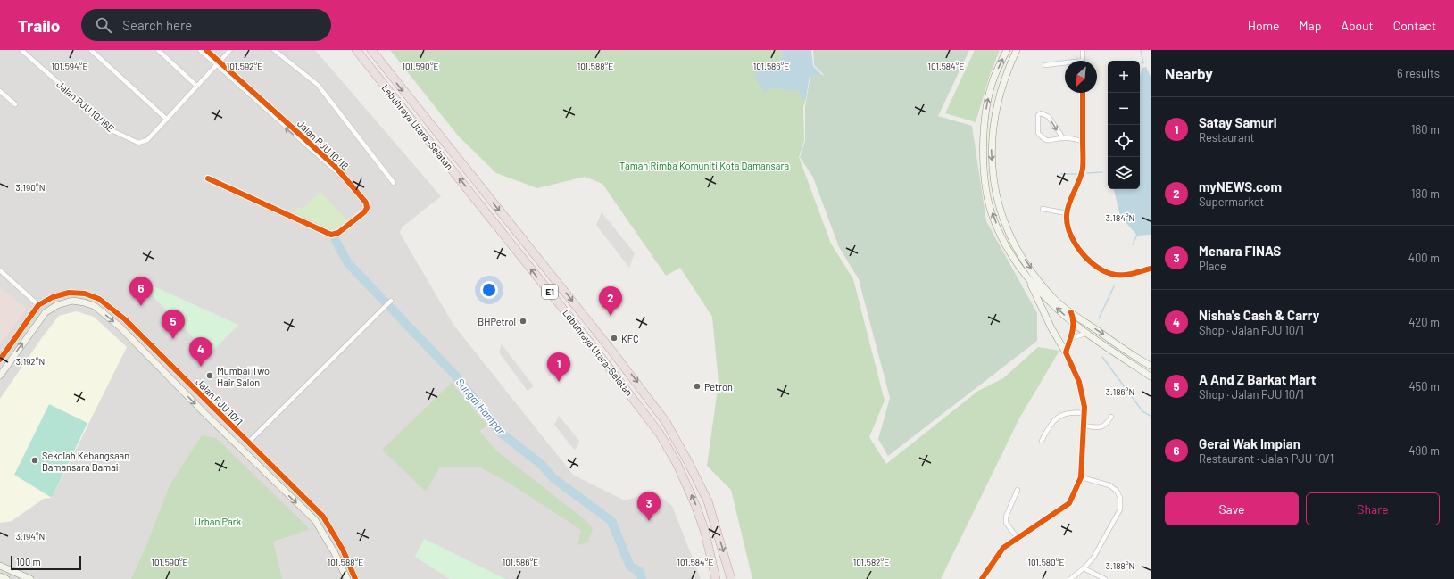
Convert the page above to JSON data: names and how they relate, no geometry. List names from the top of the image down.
{
  "streets": {
    "highway": ["Lebuhraya Utara–Selatan", "E1"],
    "street": ["Jalan PJU 10/16E", "Jalan PJU 10/18", "Jalan PJU 10/1"]
  },
  "water": ["Sungai Hampar"],
  "parks": ["Taman Rimba Komuniti Kota Damansara", "Urban Park"],
  "places": [
    "BHPetrol",
    "KFC",
    "Mumbai Two Hair Salon",
    "Petron",
    "Sekolah Kebangsaan Damansara Damai"
  ],
  "scale_bar": "100 m",
  "north": "bottom left",
  "page": {
    "header": "Trailo",
    "search": "Search here",
    "nav": [
      "Home",
      "Map",
      "About",
      "Contact"
    ],
    "heading": ["Nearby", "6 results"],
    "map_buttons": ["+", "−"],
    "list": [
      {
        "mark": "1",
        "name": "Satay Samuri",
        "note": "Restaurant",
        "value": "160 m"
      },
      {
        "mark": "2",
        "name": "myNEWS.com",
        "note": "Supermarket",
        "value": "180 m"
      },
      {
        "mark": "3",
        "name": "Menara FINAS",
        "note": "Place",
        "value": "400 m"
      },
      {
        "mark": "4",
        "name": "Nisha's Cash & Carry",
        "note": "Shop · Jalan PJU 10/1",
        "value": "420 m"
      },
      {
        "mark": "5",
        "name": "A And Z Barkat Mart",
        "note": "Shop · Jalan PJU 10/1",
        "value": "450 m"
      },
      {
        "mark": "6",
        "name": "Gerai Wak Impian",
        "note": "Restaurant · Jalan PJU 10/1",
        "value": "490 m"
      }
    ],
    "pins": [
      "6",
      "2",
      "5",
      "4",
      "1",
      "3"
    ],
    "buttons": ["Save", "Share"],
    "scale": "100 m"
  },
  "coordinates": [
    "101.594°E",
    "101.592°E",
    "101.590°E",
    "101.588°E",
    "101.586°E",
    "101.584°E",
    "3.190°N",
    "3.184°N",
    "3.192°N",
    "3.186°N",
    "3.194°N",
    "101.582°E",
    "101.580°E",
    "3.188°N"
  ]
}
